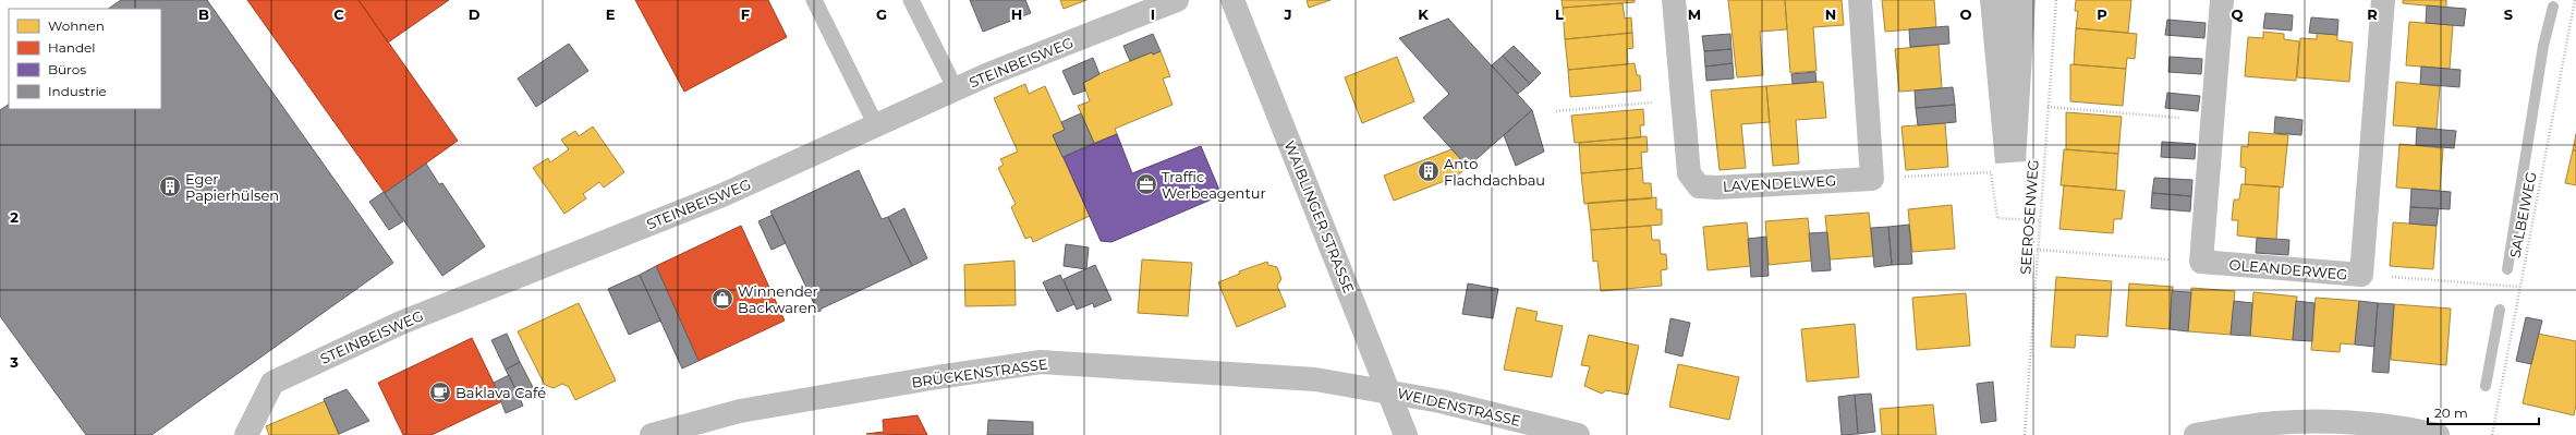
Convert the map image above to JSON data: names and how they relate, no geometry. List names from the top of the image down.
{
  "streets": {
    "street": [
      "STEINBEISWEG",
      "LAVENDELWEG",
      "WAIBLINGER STRASSE",
      "OLEANDERWEG",
      "BRÜCKENSTRASSE",
      "WEIDENSTRASSE"
    ],
    "path": ["SALBEIWEG", "SEEROSENWEG"]
  },
  "crossings": [
    ["WAIBLINGER STRASSE", "BRÜCKENSTRASSE"],
    ["WAIBLINGER STRASSE", "WEIDENSTRASSE"],
    ["BRÜCKENSTRASSE", "WEIDENSTRASSE"]
  ],
  "places": {
    "building": ["Anto Flachdachbau", "Eger Papierhülsen"],
    "office": ["Traffic Werbeagentur"],
    "shop": ["Winnender Backwaren"],
    "cafe": ["Baklava Café"]
  },
  "legend": [
    "Wohnen",
    "Handel",
    "Büros",
    "Industrie"
  ],
  "scale_bar": "20 m",
  "grid": {
    "columns": [
      "B",
      "C",
      "D",
      "E",
      "F",
      "G",
      "H",
      "I",
      "J",
      "K",
      "L",
      "M",
      "N",
      "O",
      "P",
      "Q",
      "R",
      "S"
    ],
    "rows": ["2", "3"]
  }
}
